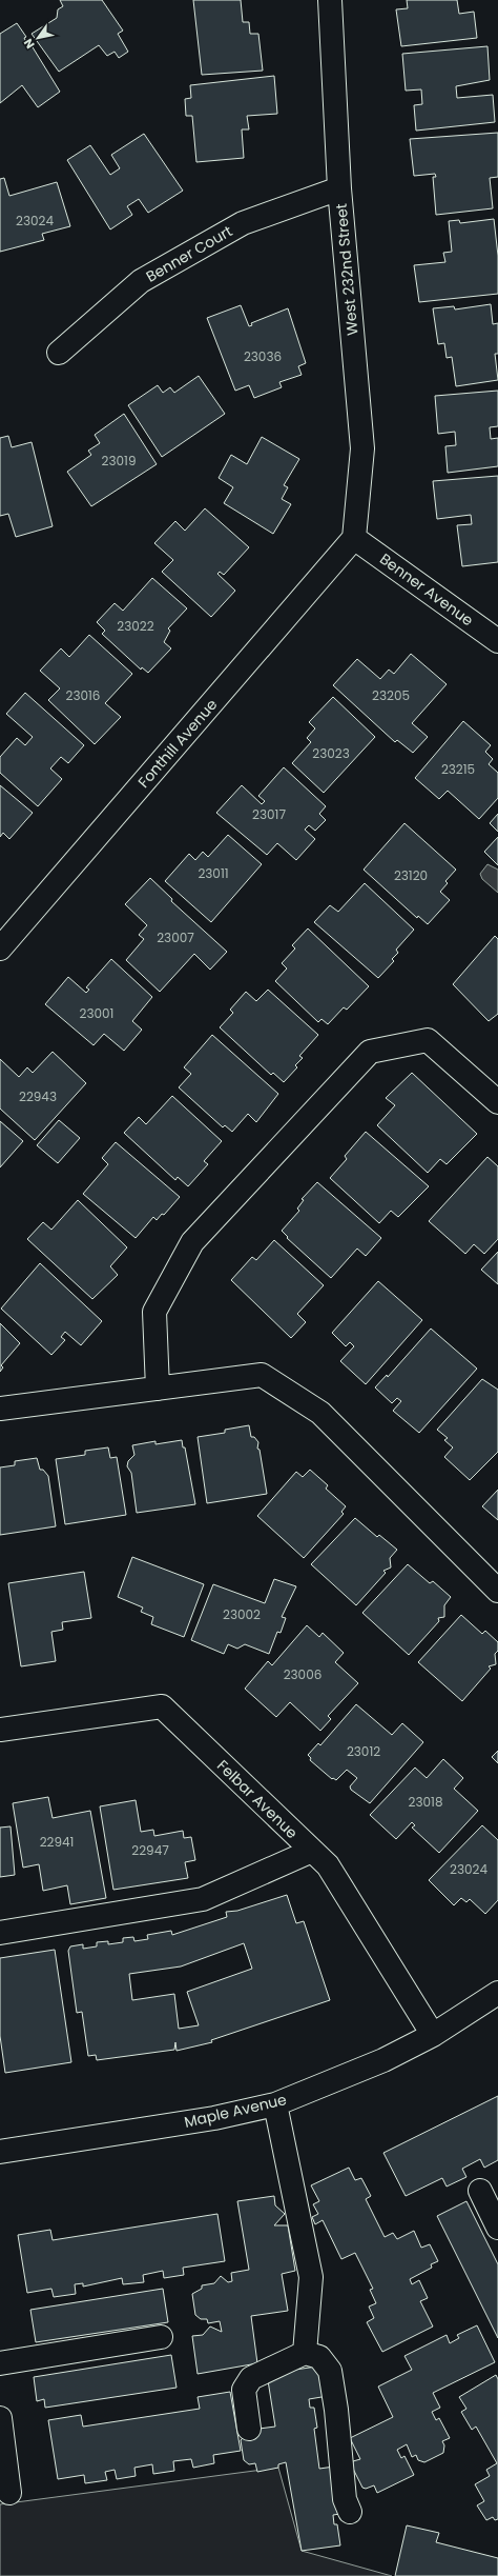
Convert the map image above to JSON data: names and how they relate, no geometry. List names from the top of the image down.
{
  "streets": {
    "street": [
      "Benner Court",
      "West 232nd Street",
      "Benner Avenue",
      "Fonthill Avenue",
      "Felbar Avenue",
      "Maple Avenue"
    ]
  },
  "crossings": [
    ["Benner Court", "West 232nd Street"],
    ["West 232nd Street", "Benner Avenue"],
    ["West 232nd Street", "Fonthill Avenue"],
    ["Benner Avenue", "Fonthill Avenue"],
    ["Felbar Avenue", "Maple Avenue"]
  ],
  "house_numbers": [
    "23024",
    "23036",
    "23019",
    "23022",
    "23016",
    "23205",
    "23023",
    "23215",
    "23017",
    "23011",
    "23120",
    "23007",
    "23001",
    "22943",
    "23002",
    "23006",
    "23012",
    "23018",
    "22941",
    "22947",
    "23024"
  ],
  "north": "bottom left"
}
